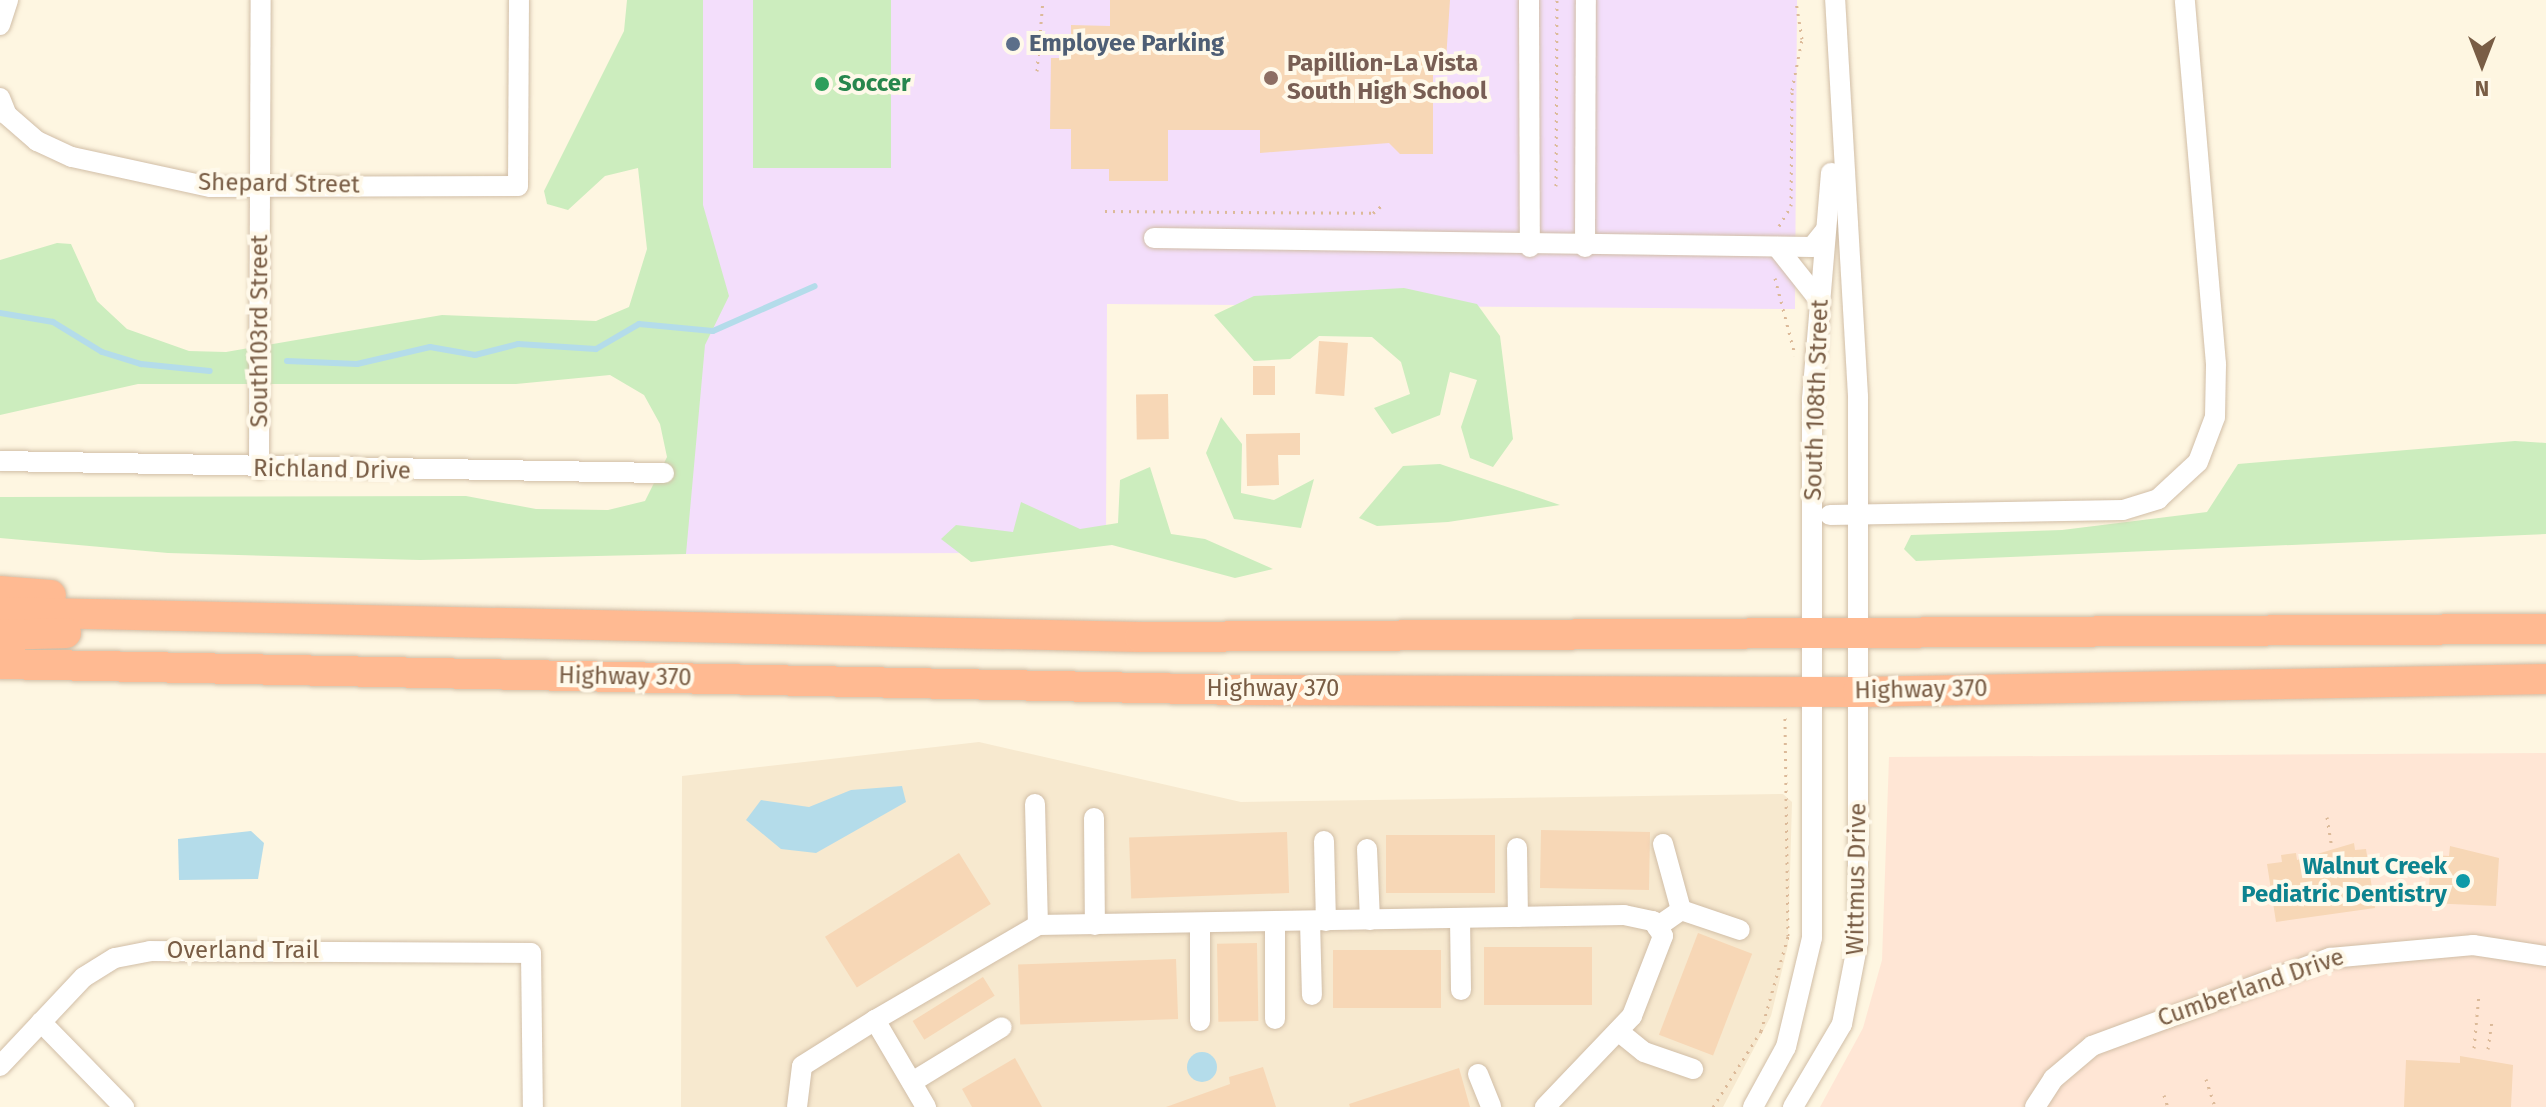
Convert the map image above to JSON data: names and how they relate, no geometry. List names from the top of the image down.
{
  "streets": {
    "highway": ["Highway 370"],
    "street": [
      "Shepard Street",
      "South103rd Street",
      "South 108th Street",
      "Richland Drive",
      "Wittmus Drive",
      "Overland Trail",
      "Cumberland Drive"
    ]
  },
  "crossings": [
    ["Shepard Street", "South103rd Street"],
    ["South103rd Street", "Richland Drive"],
    ["South 108th Street", "Highway 370"],
    ["South 108th Street", "Wittmus Drive"],
    ["Highway 370", "Wittmus Drive"]
  ],
  "places": [
    "Employee Parking",
    "Papillion-La Vista South High School",
    "Soccer",
    "Walnut Creek Pediatric Dentistry"
  ],
  "north": "bottom"
}
